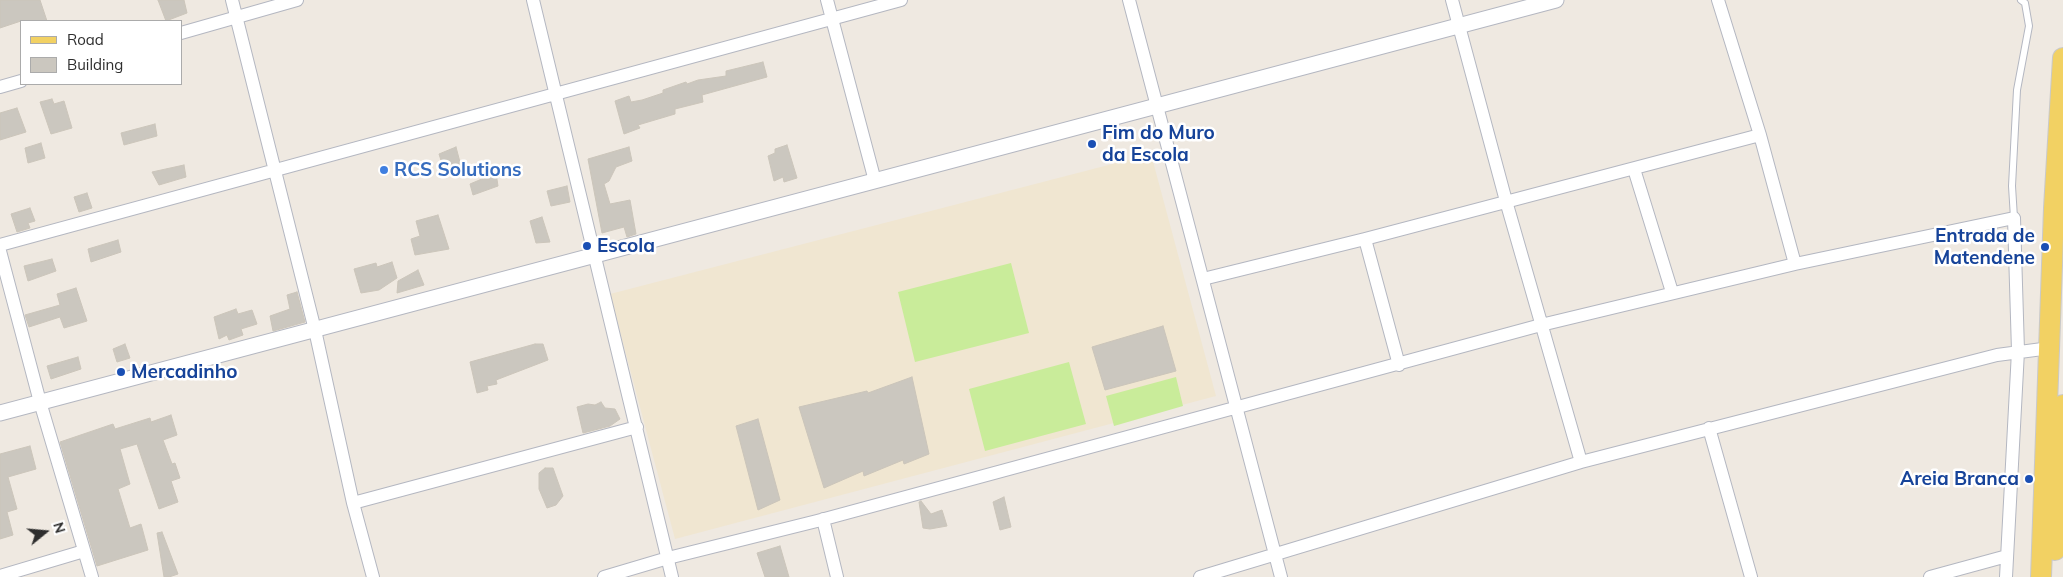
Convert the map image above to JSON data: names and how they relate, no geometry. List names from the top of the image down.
{
  "places": [
    "Fim do Muro da Escola",
    "RCS Solutions",
    "Escola",
    "Entrada de Matendene",
    "Mercadinho",
    "Areia Branca"
  ],
  "legend": ["Road", "Building"],
  "north": "right"
}
